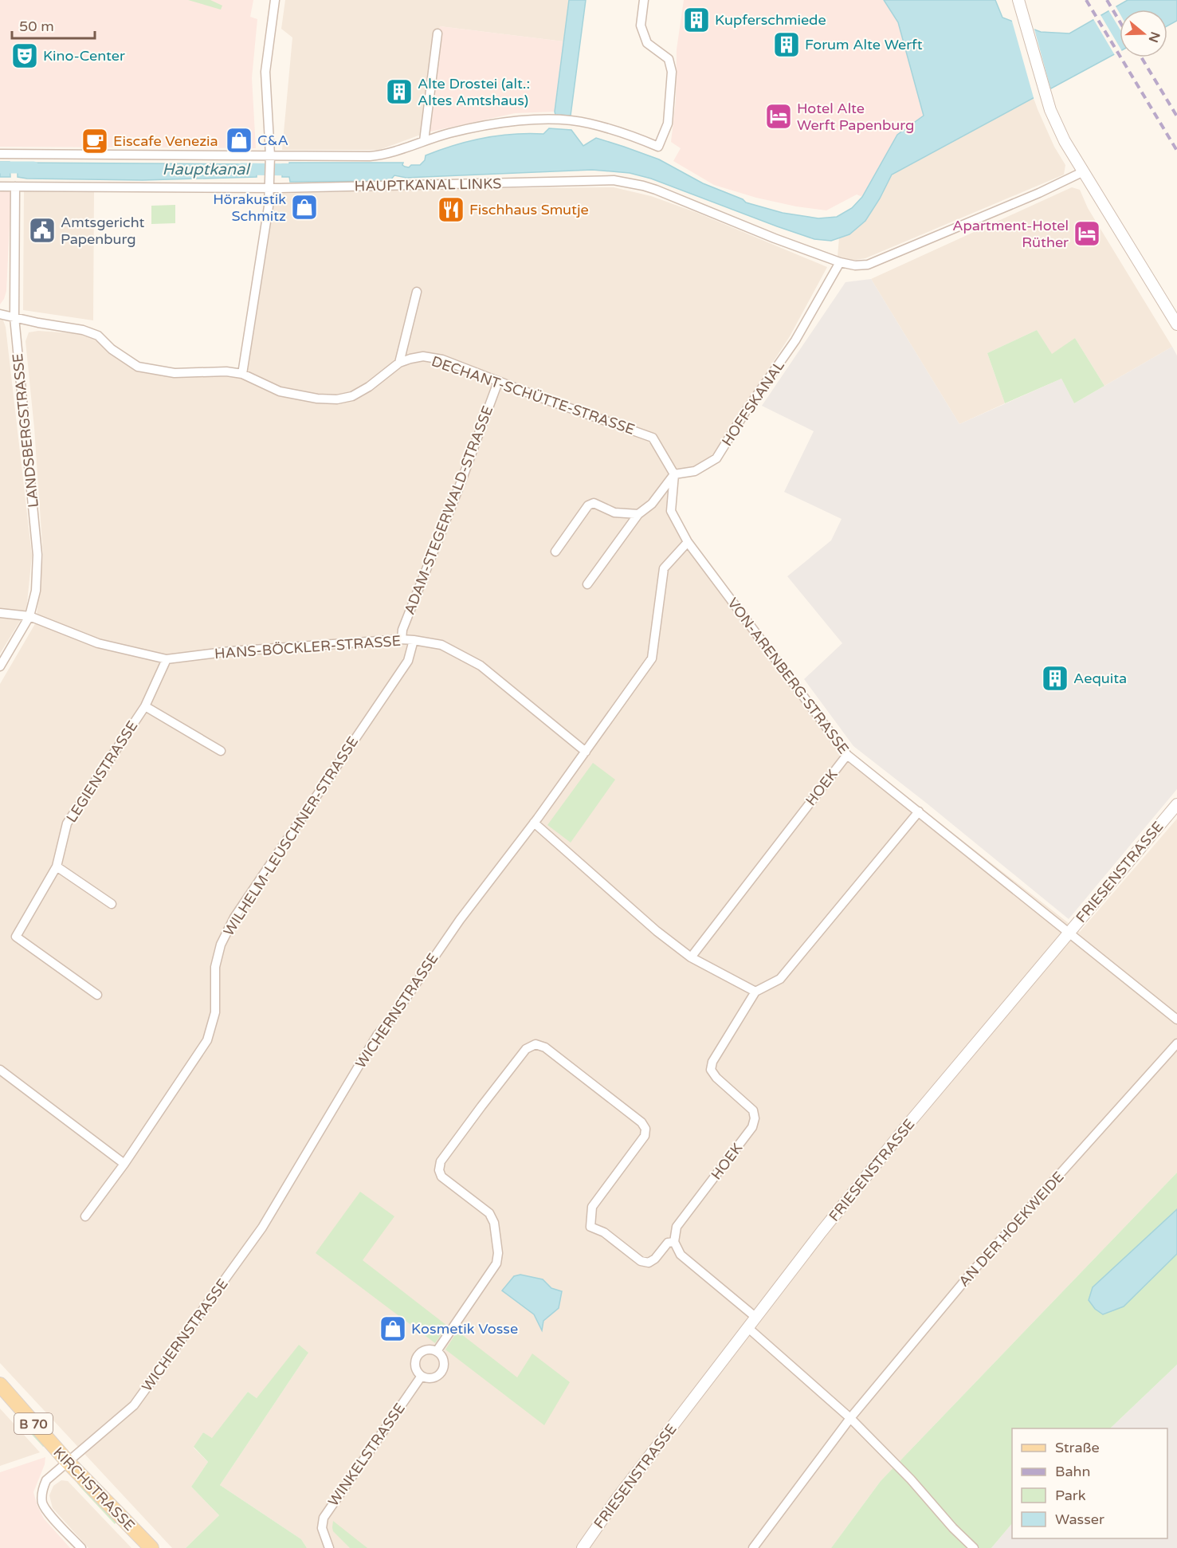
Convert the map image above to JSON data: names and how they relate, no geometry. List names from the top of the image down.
{
  "streets": {
    "main road": ["B 70", "KIRCHSTRASSE"],
    "street": [
      "HAUPTKANAL LINKS",
      "DECHANT-SCHÜTTE-STRASSE",
      "HOFFSKANAL",
      "LANDSBERGSTRASSE",
      "ADAM-STEGERWALD-STRASSE",
      "HANS-BÖCKLER-STRASSE",
      "VON-ARENBERG-STRASSE",
      "LEGIENSTRASSE",
      "HOEK",
      "WILHELM-LEUSCHNER-STRASSE",
      "FRIESENSTRASSE",
      "WICHERNSTRASSE",
      "AN DER HOEKWEIDE",
      "WINKELSTRASSE"
    ]
  },
  "crossings": [
    ["HAUPTKANAL LINKS", "HOFFSKANAL"],
    ["HAUPTKANAL LINKS", "LANDSBERGSTRASSE"],
    ["DECHANT-SCHÜTTE-STRASSE", "HOFFSKANAL"],
    ["DECHANT-SCHÜTTE-STRASSE", "LANDSBERGSTRASSE"],
    ["DECHANT-SCHÜTTE-STRASSE", "ADAM-STEGERWALD-STRASSE"],
    ["DECHANT-SCHÜTTE-STRASSE", "VON-ARENBERG-STRASSE"],
    ["HOFFSKANAL", "VON-ARENBERG-STRASSE"],
    ["LANDSBERGSTRASSE", "HANS-BÖCKLER-STRASSE"],
    ["ADAM-STEGERWALD-STRASSE", "HANS-BÖCKLER-STRASSE"],
    ["HANS-BÖCKLER-STRASSE", "LEGIENSTRASSE"],
    ["HANS-BÖCKLER-STRASSE", "WILHELM-LEUSCHNER-STRASSE"],
    ["HANS-BÖCKLER-STRASSE", "WICHERNSTRASSE"],
    ["VON-ARENBERG-STRASSE", "HOEK"],
    ["VON-ARENBERG-STRASSE", "FRIESENSTRASSE"],
    ["VON-ARENBERG-STRASSE", "WICHERNSTRASSE"],
    ["WICHERNSTRASSE", "KIRCHSTRASSE"]
  ],
  "water": ["Hauptkanal"],
  "places": {
    "building": [
      "Kupferschmiede",
      "Forum Alte Werft",
      "Alte Drostei (alt.: Altes Amtshaus)",
      "Aequita"
    ],
    "theatre": ["Kino-Center"],
    "hotel": ["Hotel Alte Werft Papenburg", "Apartment-Hotel Rüther"],
    "shop": ["C&A", "Hörakustik Schmitz", "Kosmetik Vosse"],
    "cafe": ["Eiscafe Venezia"],
    "restaurant": ["Fischhaus Smutje"],
    "public building": ["Amtsgericht Papenburg"]
  },
  "legend": [
    "Straße",
    "Bahn",
    "Park",
    "Wasser"
  ],
  "scale_bar": "50 m",
  "north": "right"
}
